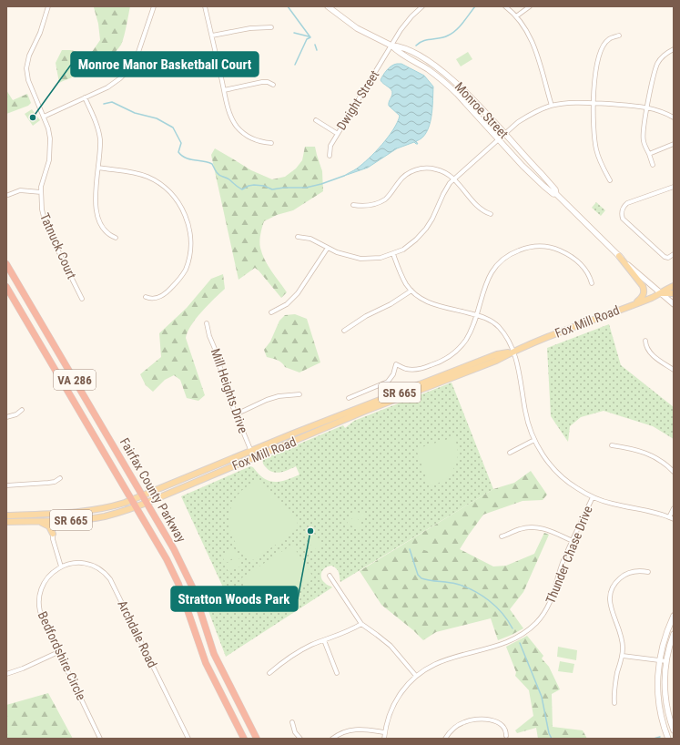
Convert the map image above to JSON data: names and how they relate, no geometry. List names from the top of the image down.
{
  "streets": {
    "highway": ["VA 286", "Fairfax County Parkway"],
    "main road": ["Monroe Street", "Fox Mill Road", "SR 665"],
    "street": [
      "Dwight Street",
      "Tatnuck Court",
      "Mill Heights Drive",
      "Thunder Chase Drive",
      "Archdale Road",
      "Bedfordshire Circle"
    ]
  },
  "crossings": [
    ["Dwight Street", "Monroe Street"],
    ["Monroe Street", "Fox Mill Road"],
    ["Fox Mill Road", "Mill Heights Drive"],
    ["Fox Mill Road", "Fairfax County Parkway"],
    ["Archdale Road", "Bedfordshire Circle"]
  ],
  "places": ["Monroe Manor Basketball Court", "Stratton Woods Park"]
}
